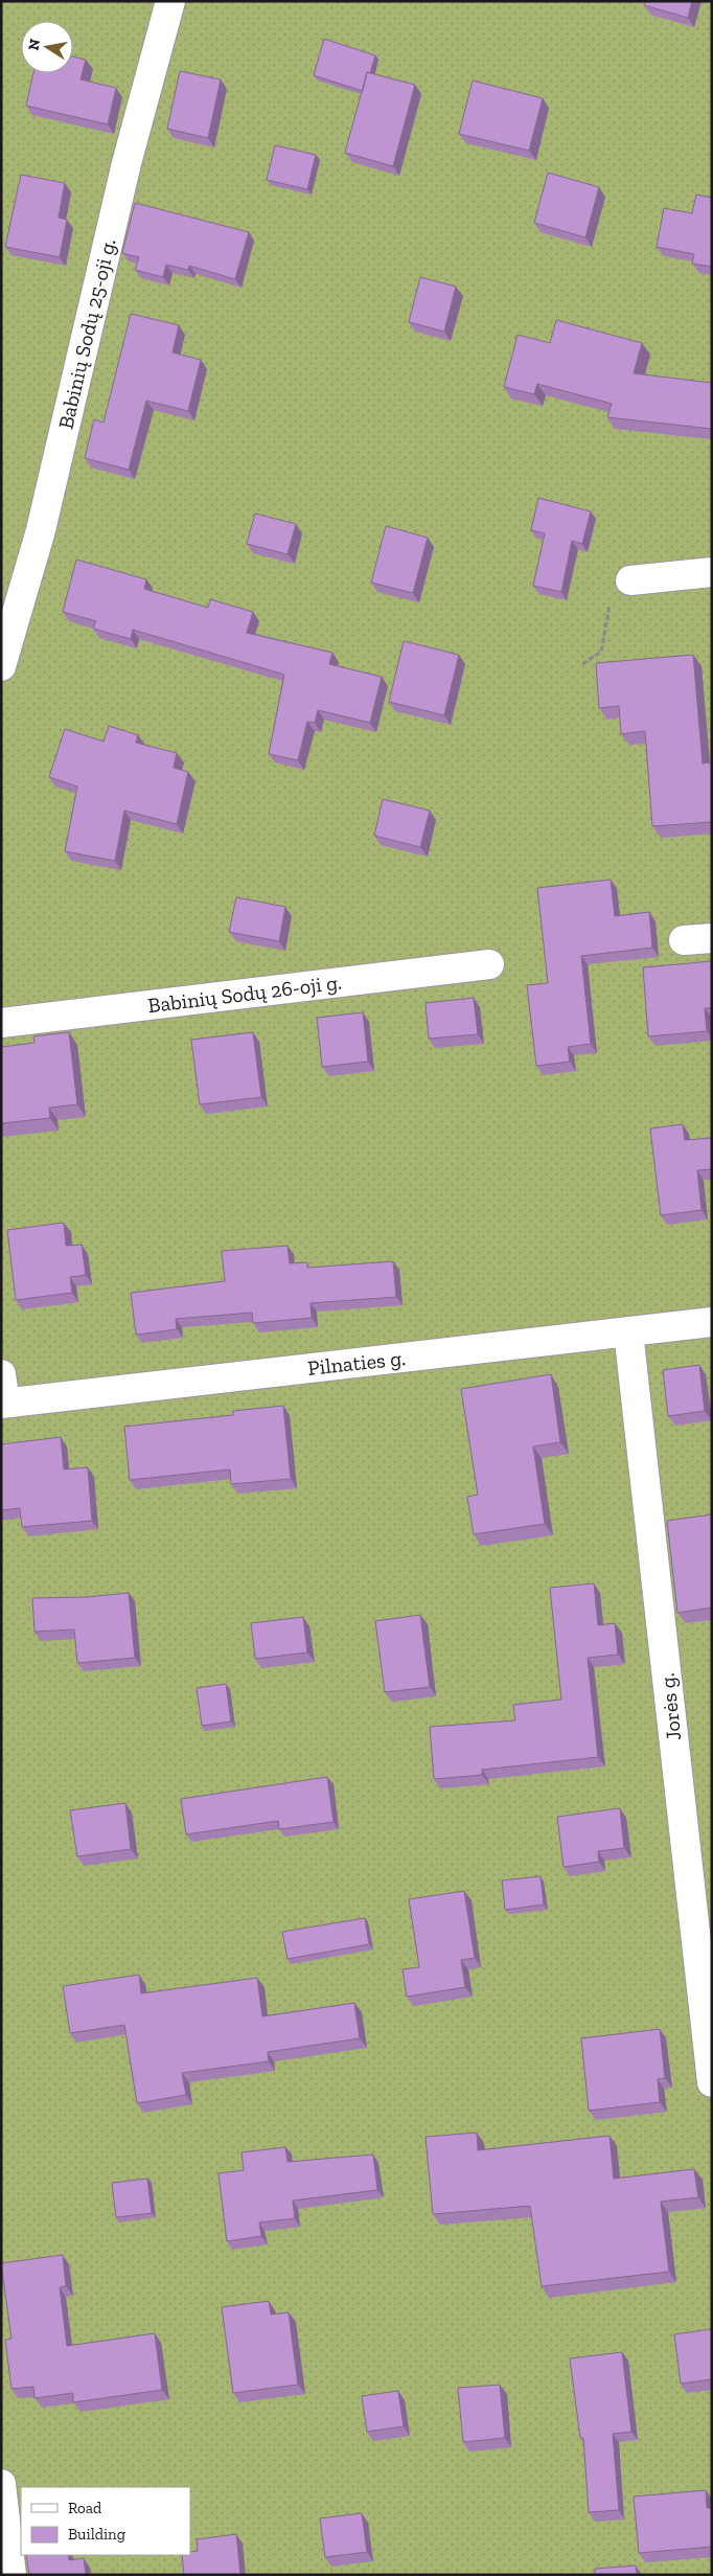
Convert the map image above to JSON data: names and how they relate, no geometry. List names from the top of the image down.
{
  "streets": {
    "street": [
      "Babinių Sodų 25-oji g.",
      "Babinių Sodų 26-oji g.",
      "Pilnaties g.",
      "Jorės g."
    ]
  },
  "crossings": [
    ["Pilnaties g.", "Jorės g."]
  ],
  "legend": ["Road", "Building"],
  "north": "left"
}
